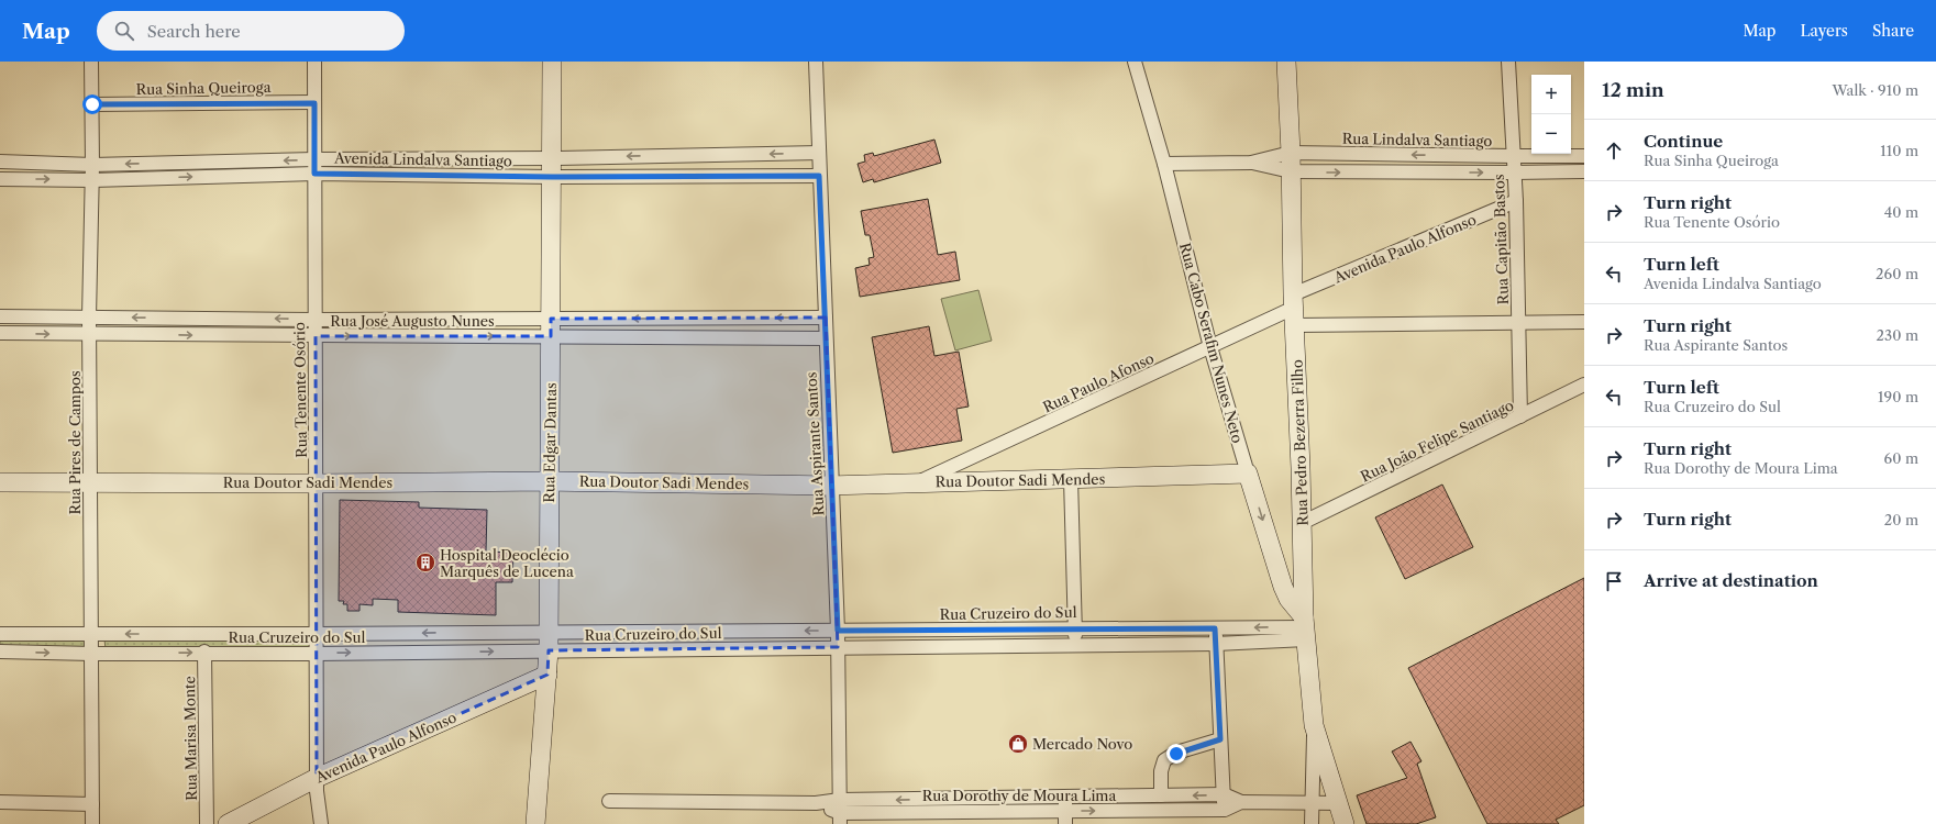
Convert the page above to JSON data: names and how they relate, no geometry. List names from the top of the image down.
{
  "streets": {
    "street": [
      "Rua Sinha Queiroga",
      "Rua Lindalva Santiago",
      "Avenida Lindalva Santiago",
      "Rua Capitão Bastos",
      "Avenida Paulo Alfonso",
      "Rua José Augusto Nunes",
      "Rua Cabo Serafim Nunes Neto",
      "Rua Paulo Afonso",
      "Rua Tenente Osório",
      "Rua João Felipe Santiago",
      "Rua Pires de Campos",
      "Rua Edgar Dantas",
      "Rua Pedro Bezerra Filho",
      "Rua Aspirante Santos",
      "Rua Doutor Sadi Mendes",
      "Rua Cruzeiro do Sul",
      "Rua Marisa Monte",
      "Rua Dorothy de Moura Lima"
    ]
  },
  "crossings": [
    ["Rua Sinha Queiroga", "Rua Tenente Osório"],
    ["Rua Sinha Queiroga", "Rua Pires de Campos"],
    ["Rua Lindalva Santiago", "Rua Capitão Bastos"],
    ["Rua Lindalva Santiago", "Rua Cabo Serafim Nunes Neto"],
    ["Rua Lindalva Santiago", "Rua Pedro Bezerra Filho"],
    ["Avenida Lindalva Santiago", "Rua Tenente Osório"],
    ["Avenida Lindalva Santiago", "Rua Pires de Campos"],
    ["Avenida Lindalva Santiago", "Rua Edgar Dantas"],
    ["Avenida Lindalva Santiago", "Rua Aspirante Santos"],
    ["Rua Capitão Bastos", "Avenida Paulo Alfonso"],
    ["Rua Capitão Bastos", "Rua Paulo Afonso"],
    ["Rua Capitão Bastos", "Rua João Felipe Santiago"],
    ["Avenida Paulo Alfonso", "Rua Paulo Afonso"],
    ["Avenida Paulo Alfonso", "Rua Tenente Osório"],
    ["Avenida Paulo Alfonso", "Rua Edgar Dantas"],
    ["Avenida Paulo Alfonso", "Rua Pedro Bezerra Filho"],
    ["Rua José Augusto Nunes", "Rua Tenente Osório"],
    ["Rua José Augusto Nunes", "Rua Pires de Campos"],
    ["Rua José Augusto Nunes", "Rua Edgar Dantas"],
    ["Rua José Augusto Nunes", "Rua Aspirante Santos"],
    ["Rua Cabo Serafim Nunes Neto", "Rua Paulo Afonso"],
    ["Rua Cabo Serafim Nunes Neto", "Rua Pedro Bezerra Filho"],
    ["Rua Cabo Serafim Nunes Neto", "Rua Doutor Sadi Mendes"],
    ["Rua Cabo Serafim Nunes Neto", "Rua Cruzeiro do Sul"],
    ["Rua Paulo Afonso", "Rua Pedro Bezerra Filho"],
    ["Rua Paulo Afonso", "Rua Doutor Sadi Mendes"],
    ["Rua Tenente Osório", "Rua Doutor Sadi Mendes"],
    ["Rua Tenente Osório", "Rua Cruzeiro do Sul"],
    ["Rua João Felipe Santiago", "Rua Pedro Bezerra Filho"],
    ["Rua Pires de Campos", "Rua Doutor Sadi Mendes"],
    ["Rua Pires de Campos", "Rua Cruzeiro do Sul"],
    ["Rua Edgar Dantas", "Rua Doutor Sadi Mendes"],
    ["Rua Edgar Dantas", "Rua Cruzeiro do Sul"],
    ["Rua Pedro Bezerra Filho", "Rua Cruzeiro do Sul"],
    ["Rua Pedro Bezerra Filho", "Rua Dorothy de Moura Lima"],
    ["Rua Aspirante Santos", "Rua Doutor Sadi Mendes"],
    ["Rua Aspirante Santos", "Rua Cruzeiro do Sul"],
    ["Rua Aspirante Santos", "Rua Dorothy de Moura Lima"],
    ["Rua Cruzeiro do Sul", "Rua Marisa Monte"]
  ],
  "places": {
    "building": ["Hospital Deoclécio Marquês de Lucena"],
    "shop": ["Mercado Novo"]
  },
  "page": {
    "header": "Map",
    "search": "Search here",
    "nav": ["Map", "Layers", "Share"],
    "heading": ["12 min", "Walk · 910 m"],
    "map_buttons": ["+", "−"],
    "list": [
      ["Continue", "Rua Sinha Queiroga", "110 m"],
      ["Turn right", "Rua Tenente Osório", "40 m"],
      ["Turn left", "Avenida Lindalva Santiago", "260 m"],
      ["Turn right", "Rua Aspirante Santos", "230 m"],
      ["Turn left", "Rua Cruzeiro do Sul", "190 m"],
      ["Turn right", "Rua Dorothy de Moura Lima", "60 m"],
      ["Turn right", "20 m"],
      "Arrive at destination"
    ]
  }
}
